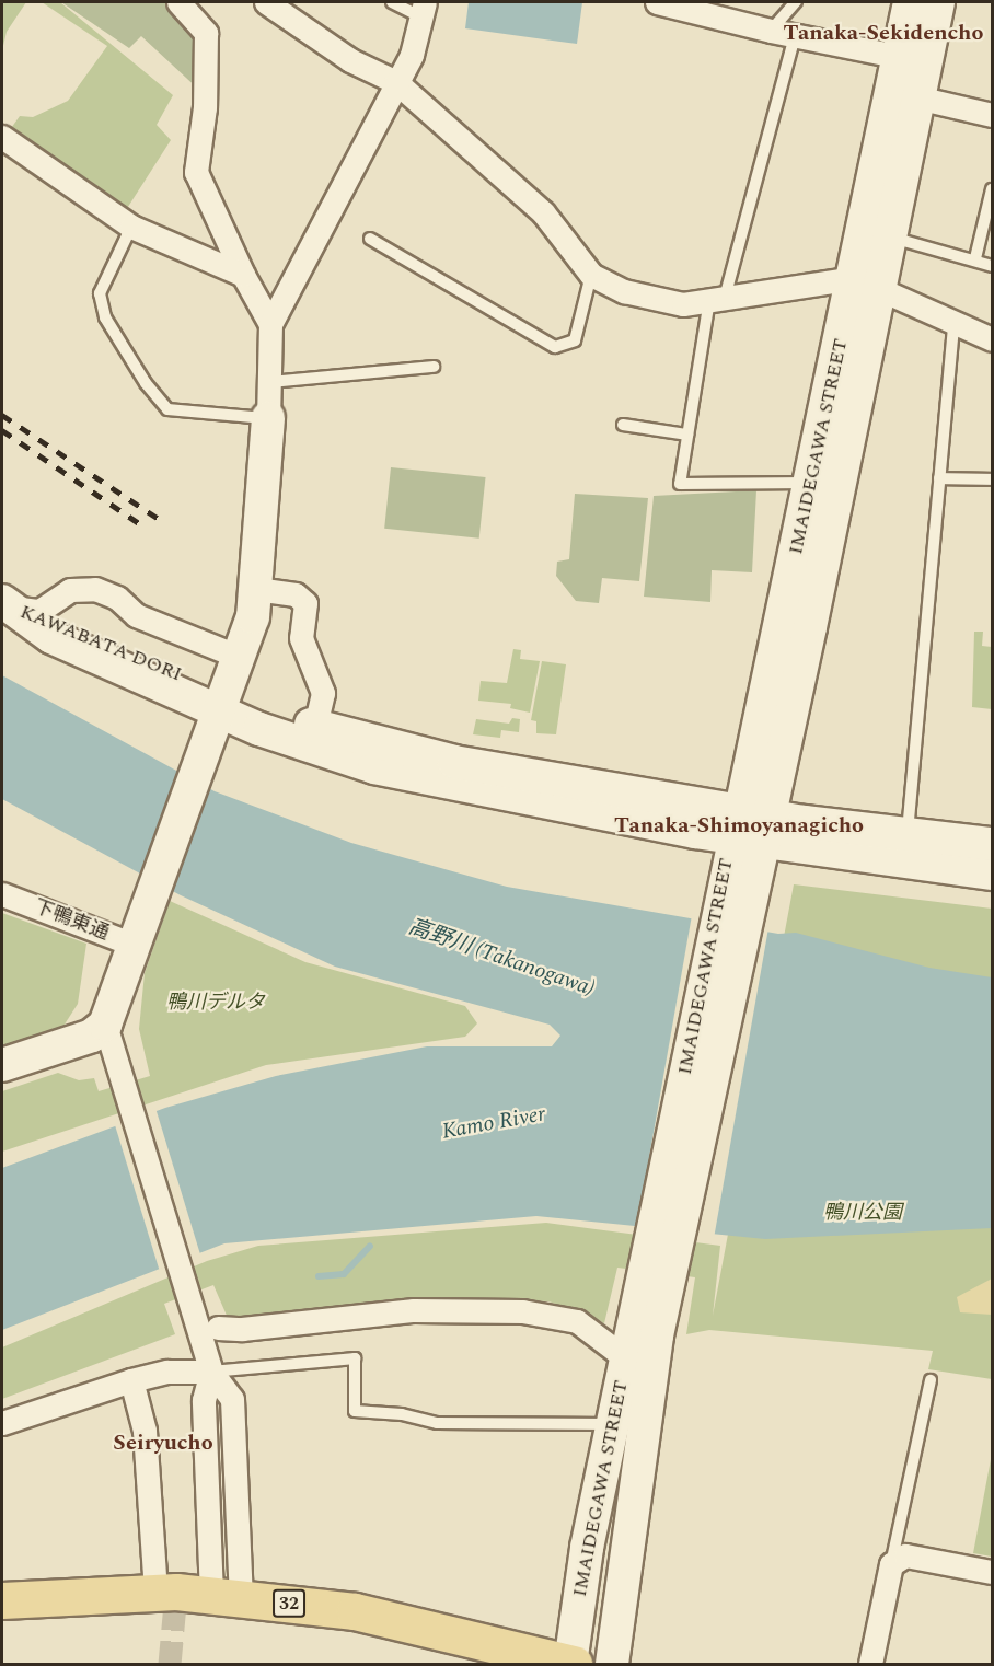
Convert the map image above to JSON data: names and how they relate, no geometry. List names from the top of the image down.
{
  "streets": {
    "main road": ["IMAIDEGAWA STREET", "KAWABATA DORI", "32"],
    "street": ["下鴨東通"]
  },
  "crossings": [
    ["IMAIDEGAWA STREET", "KAWABATA DORI"],
    ["IMAIDEGAWA STREET", "32"]
  ],
  "districts": ["Tanaka-Sekidencho", "Tanaka-Shimoyanagicho", "Seiryucho"],
  "water": ["高野川 (Takanogawa)", "Kamo River"],
  "parks": ["鴨川デルタ", "鴨川公園"]
}
